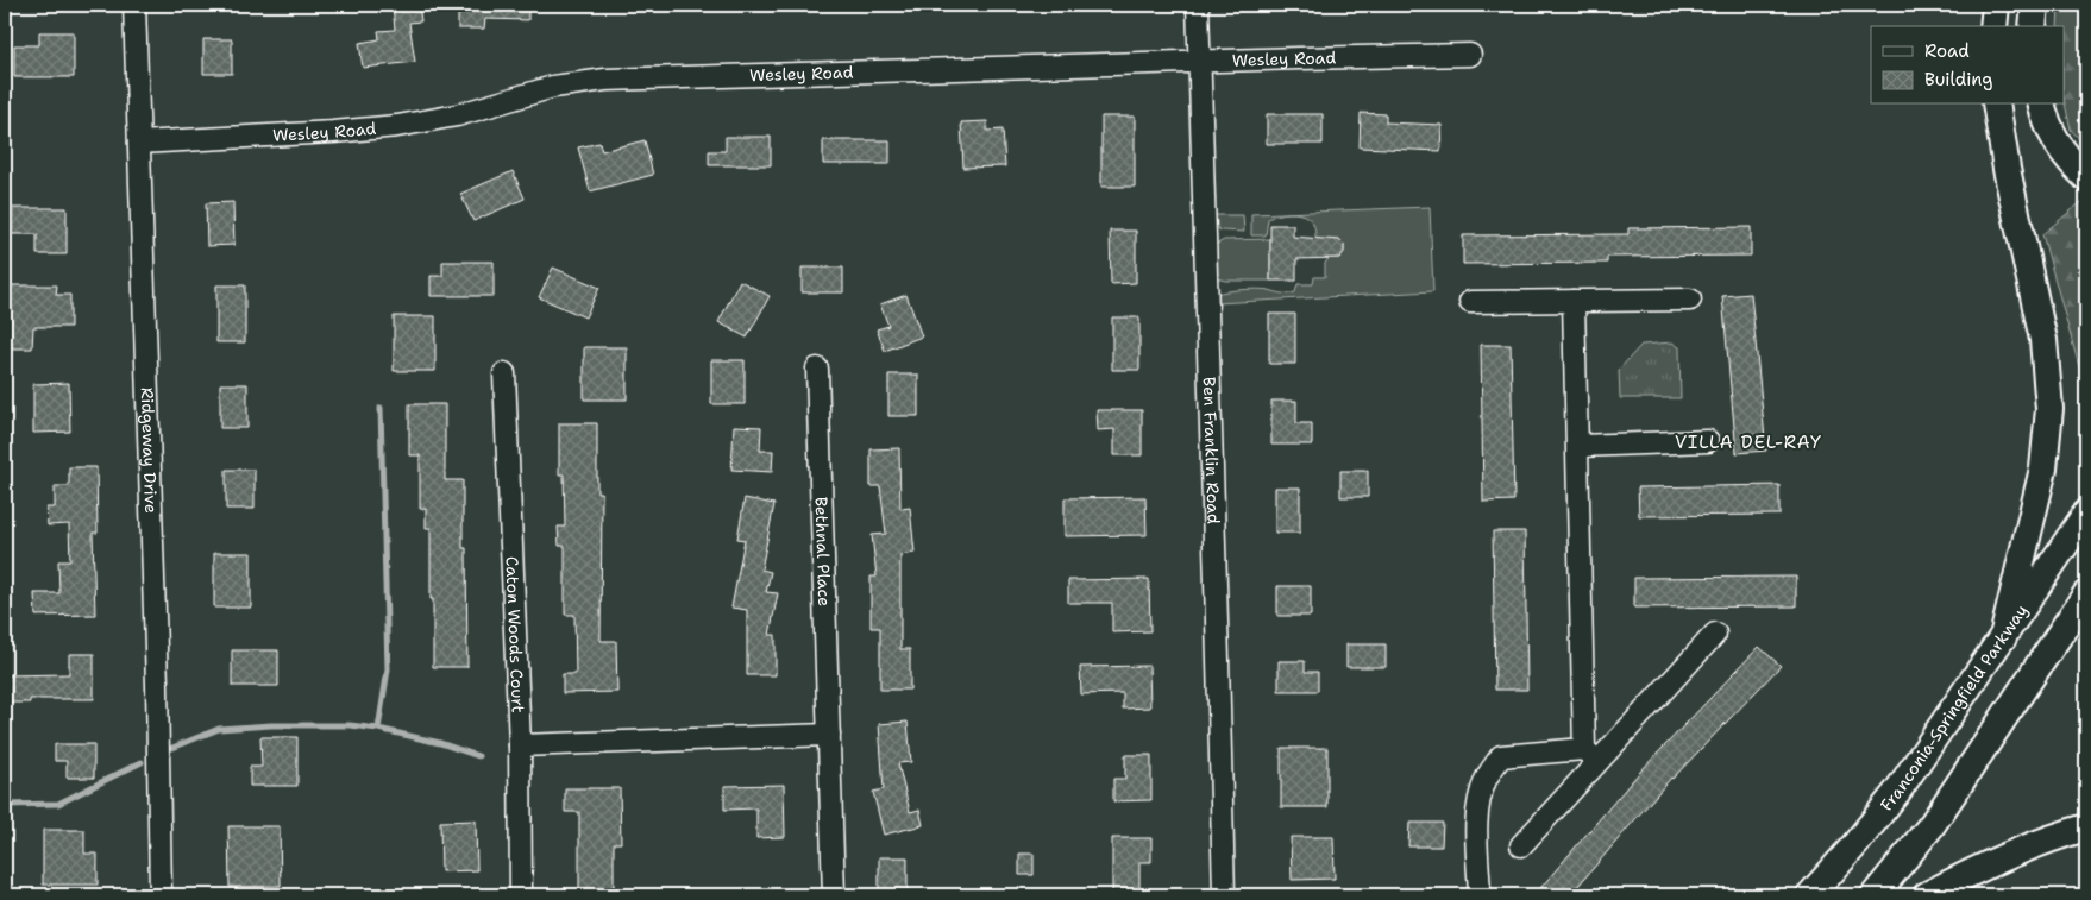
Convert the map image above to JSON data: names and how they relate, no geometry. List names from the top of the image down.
{
  "streets": {
    "main road": ["Franconia-Springfield Parkway"],
    "street": [
      "Wesley Road",
      "Ridgeway Drive",
      "Ben Franklin Road",
      "Bethnal Place",
      "Caton Woods Court"
    ]
  },
  "crossings": [
    ["Wesley Road", "Ridgeway Drive"],
    ["Wesley Road", "Ben Franklin Road"]
  ],
  "districts": ["VILLA DEL-RAY"],
  "legend": ["Road", "Building"]
}
